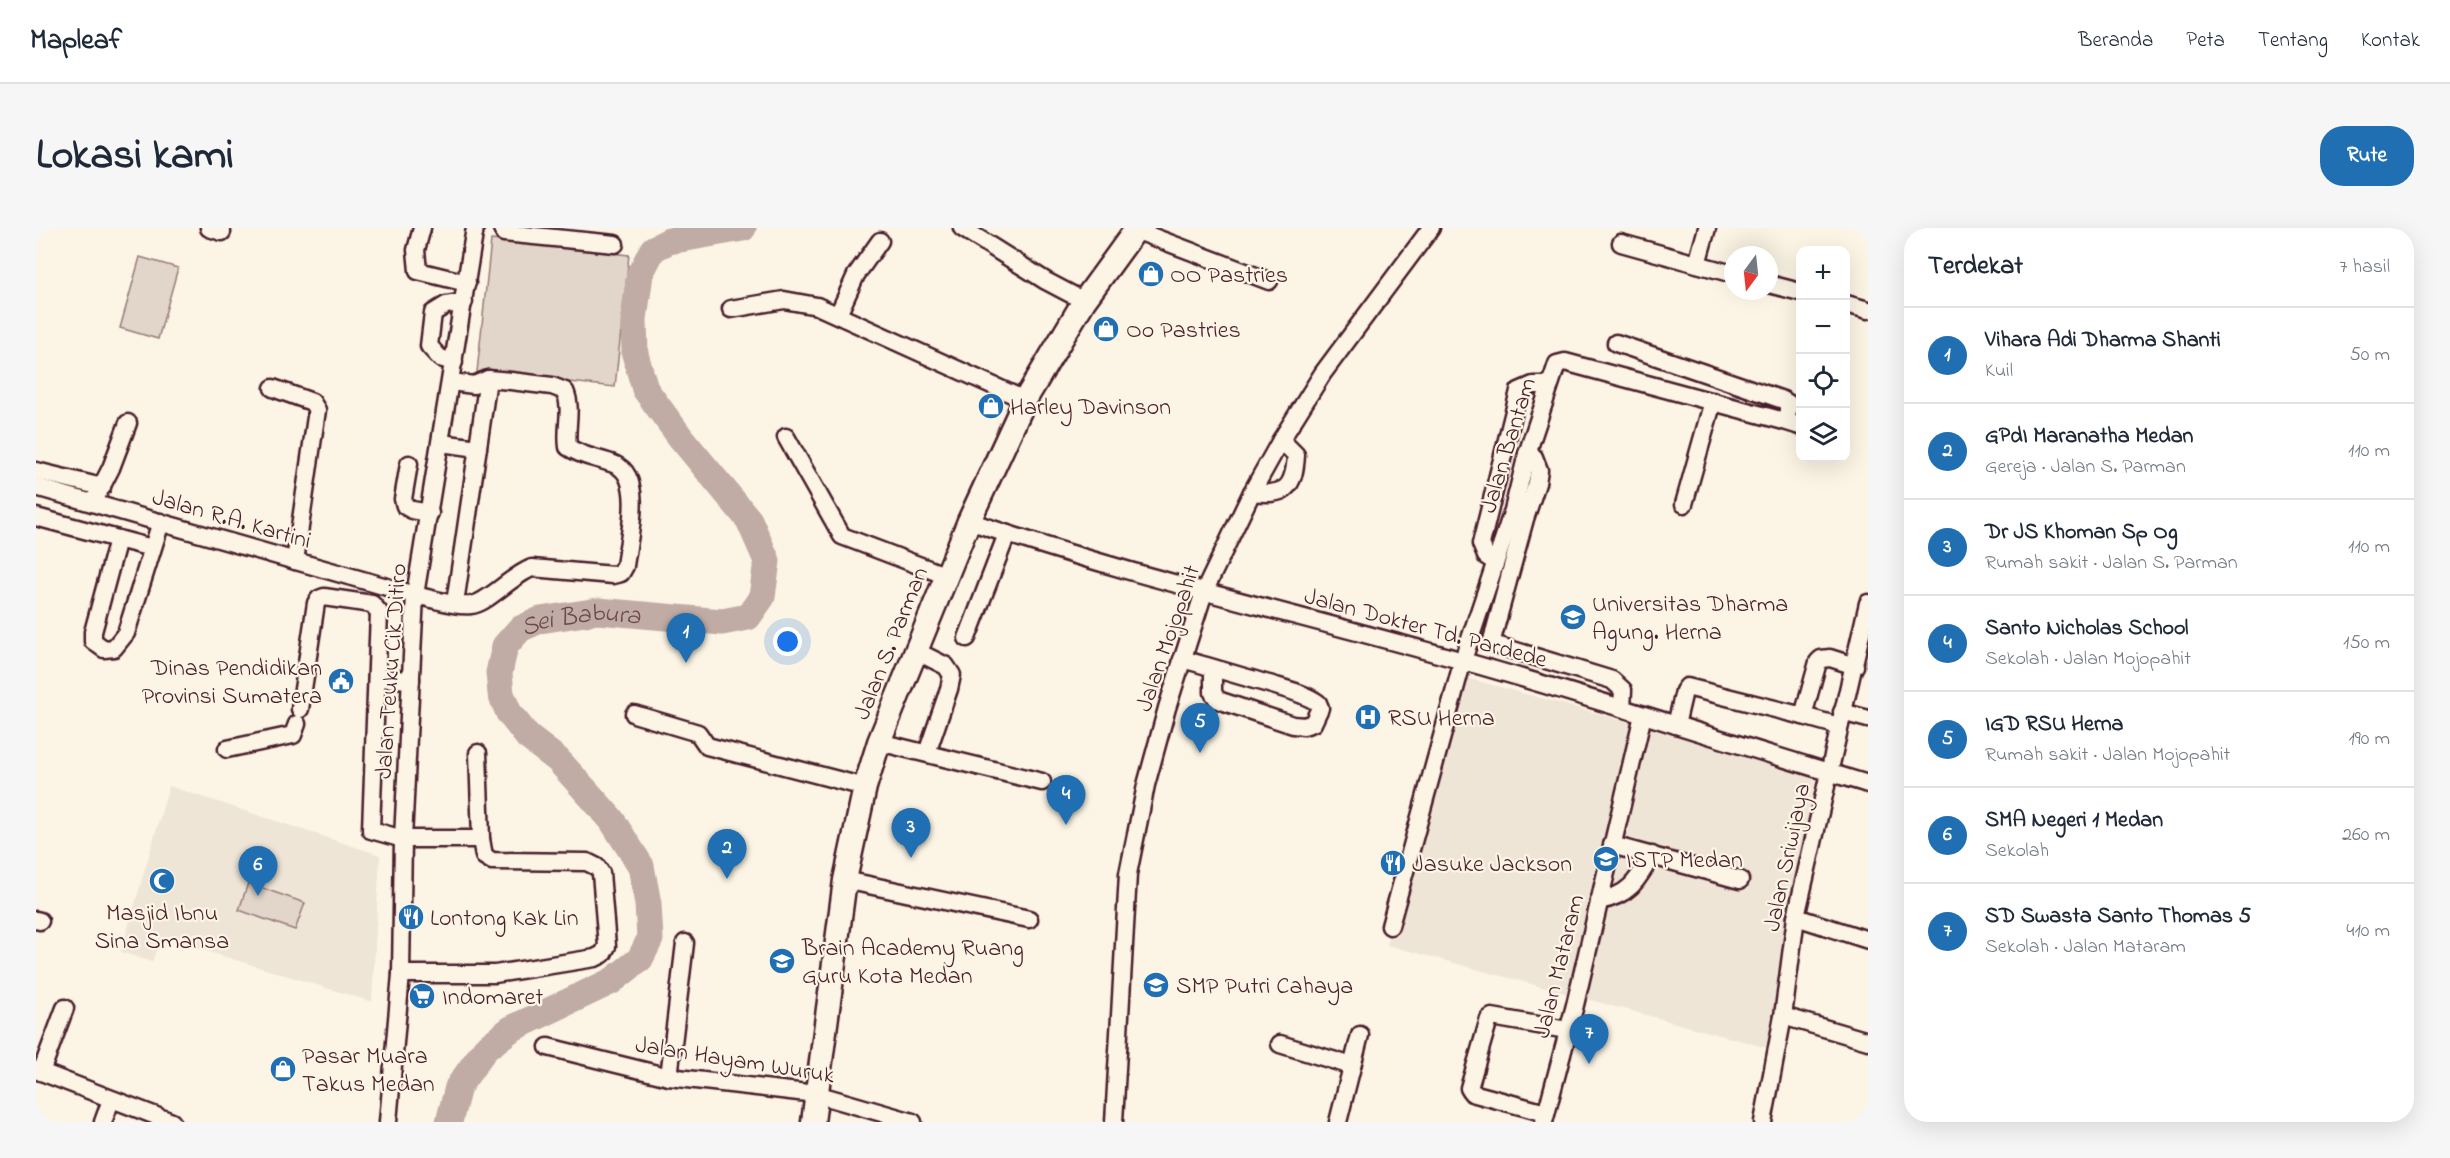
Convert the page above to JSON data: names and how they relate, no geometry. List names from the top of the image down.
{
  "streets": {
    "main road": ["Jalan S. Parman"],
    "street": [
      "Jalan Bantam",
      "Jalan R.A. Kartini",
      "Jalan Dokter Td. Pardede",
      "Jalan Mojopahit",
      "Jalan Teuku Cik Ditiro",
      "Jalan Sriwijaya",
      "Jalan Mataram",
      "Jalan Hayam Wuruk"
    ]
  },
  "crossings": [
    ["Jalan Bantam", "Jalan Dokter Td. Pardede"],
    ["Jalan R.A. Kartini", "Jalan Teuku Cik Ditiro"],
    ["Jalan Dokter Td. Pardede", "Jalan Mojopahit"],
    ["Jalan Dokter Td. Pardede", "Jalan S. Parman"],
    ["Jalan Dokter Td. Pardede", "Jalan Sriwijaya"],
    ["Jalan Dokter Td. Pardede", "Jalan Mataram"],
    ["Jalan S. Parman", "Jalan Hayam Wuruk"]
  ],
  "water": ["Sei Babura"],
  "places": {
    "shop": [
      "OO Pastries",
      "Oo Pastries",
      "Harley Davinson",
      "Pasar Muara Takus Medan"
    ],
    "school or university": [
      "Universitas Dharma Agung. Herna",
      "ISTP Medan",
      "Brain Academy Ruang Guru Kota Medan",
      "SMP Putri Cahaya"
    ],
    "public building": ["Dinas Pendidikan Provinsi Sumatera"],
    "hospital": ["RSU Herna"],
    "restaurant": ["Jasuke Jackson", "Lontong Kak Lin"],
    "mosque": ["Masjid Ibnu Sina Smansa"],
    "supermarket": ["Indomaret"]
  },
  "north": "bottom",
  "page": {
    "header": "Mapleaf",
    "nav": [
      "Beranda",
      "Peta",
      "Tentang",
      "Kontak"
    ],
    "title": "Lokasi kami",
    "buttons": "Rute",
    "heading": ["Terdekat", "7 hasil"],
    "map_buttons": ["+", "−"],
    "list": [
      {
        "mark": "1",
        "name": "Vihara Adi Dharma Shanti",
        "note": "Kuil",
        "value": "50 m"
      },
      {
        "mark": "2",
        "name": "GPdI Maranatha Medan",
        "note": "Gereja · Jalan S. Parman",
        "value": "110 m"
      },
      {
        "mark": "3",
        "name": "Dr JS Khoman Sp Og",
        "note": "Rumah sakit · Jalan S. Parman",
        "value": "110 m"
      },
      {
        "mark": "4",
        "name": "Santo Nicholas School",
        "note": "Sekolah · Jalan Mojopahit",
        "value": "150 m"
      },
      {
        "mark": "5",
        "name": "IGD RSU Herna",
        "note": "Rumah sakit · Jalan Mojopahit",
        "value": "190 m"
      },
      {
        "mark": "6",
        "name": "SMA Negeri 1 Medan",
        "note": "Sekolah",
        "value": "260 m"
      },
      {
        "mark": "7",
        "name": "SD Swasta Santo Thomas 5",
        "note": "Sekolah · Jalan Mataram",
        "value": "410 m"
      }
    ],
    "pins": [
      "1",
      "5",
      "4",
      "3",
      "2",
      "6",
      "7"
    ]
  }
}
